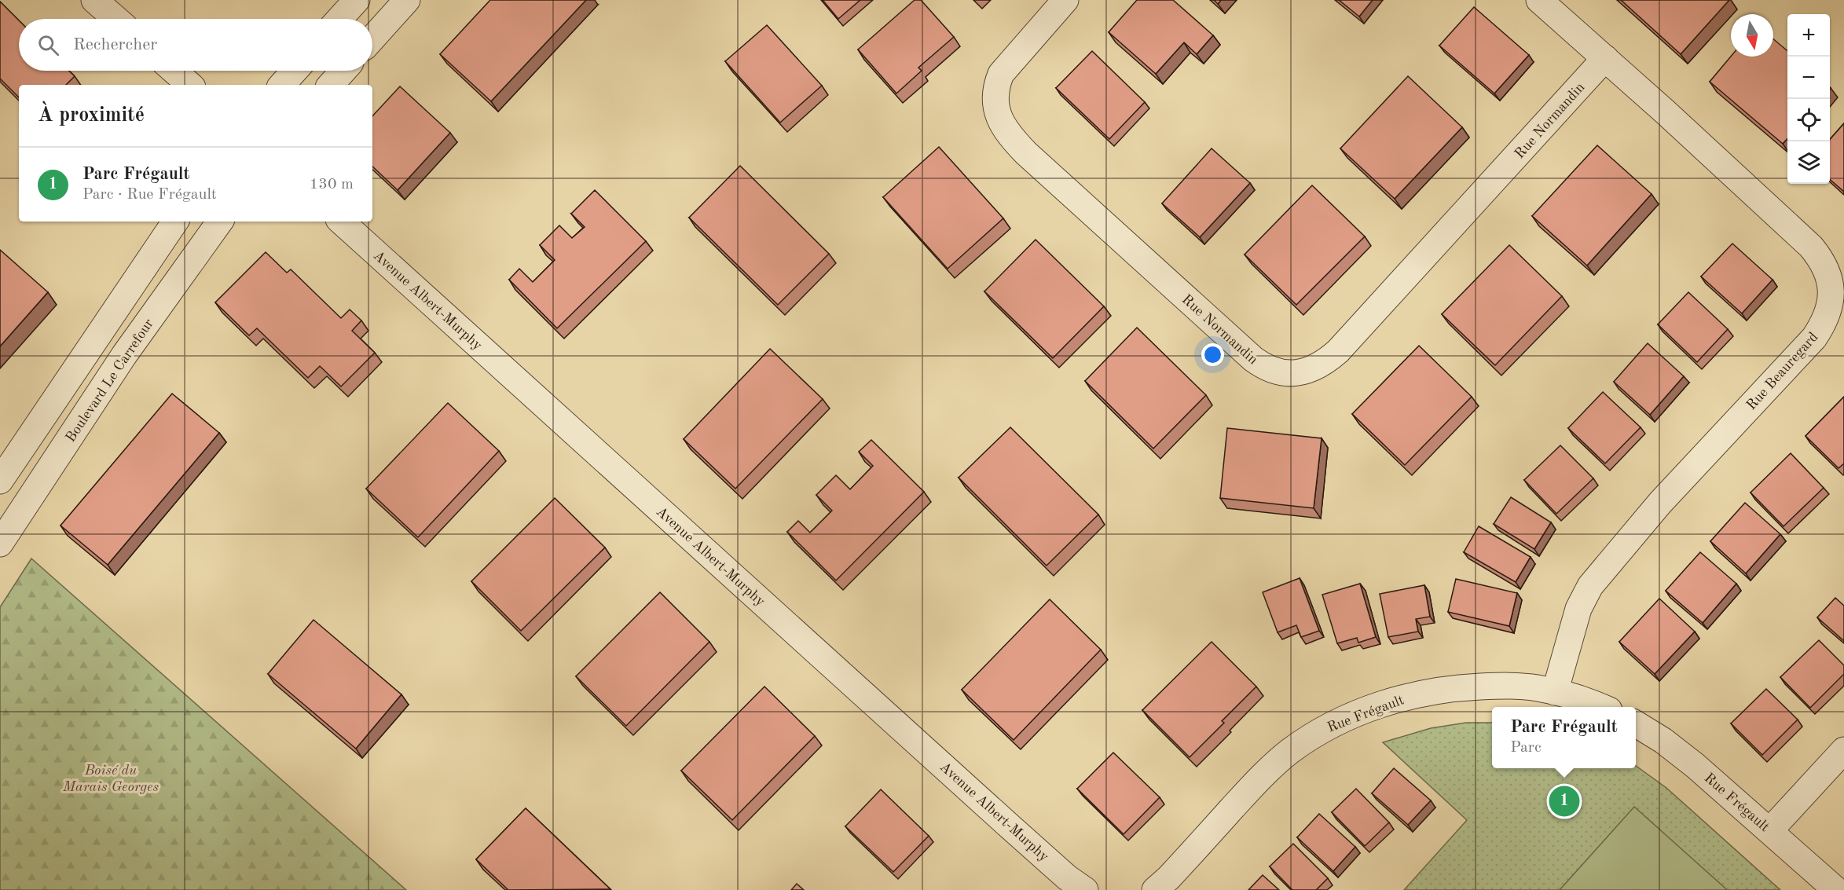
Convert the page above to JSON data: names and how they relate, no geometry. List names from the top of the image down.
{
  "streets": {
    "street": [
      "Rue Normandin",
      "Avenue Albert-Murphy",
      "Rue Beauregard",
      "Boulevard Le Carrefour",
      "Rue Frégault"
    ]
  },
  "crossings": [
    ["Rue Normandin", "Rue Beauregard"],
    ["Rue Beauregard", "Rue Frégault"]
  ],
  "parks": ["Boisé du Marais Georges"],
  "north": "bottom",
  "page": {
    "map_buttons": ["+", "−"],
    "search": "Rechercher",
    "heading": "À proximité",
    "list": [
      {
        "mark": "1",
        "name": "Parc Frégault",
        "note": "Parc · Rue Frégault",
        "value": "130 m"
      }
    ],
    "popup": ["Parc Frégault", "Parc"],
    "pins": "1"
  }
}
